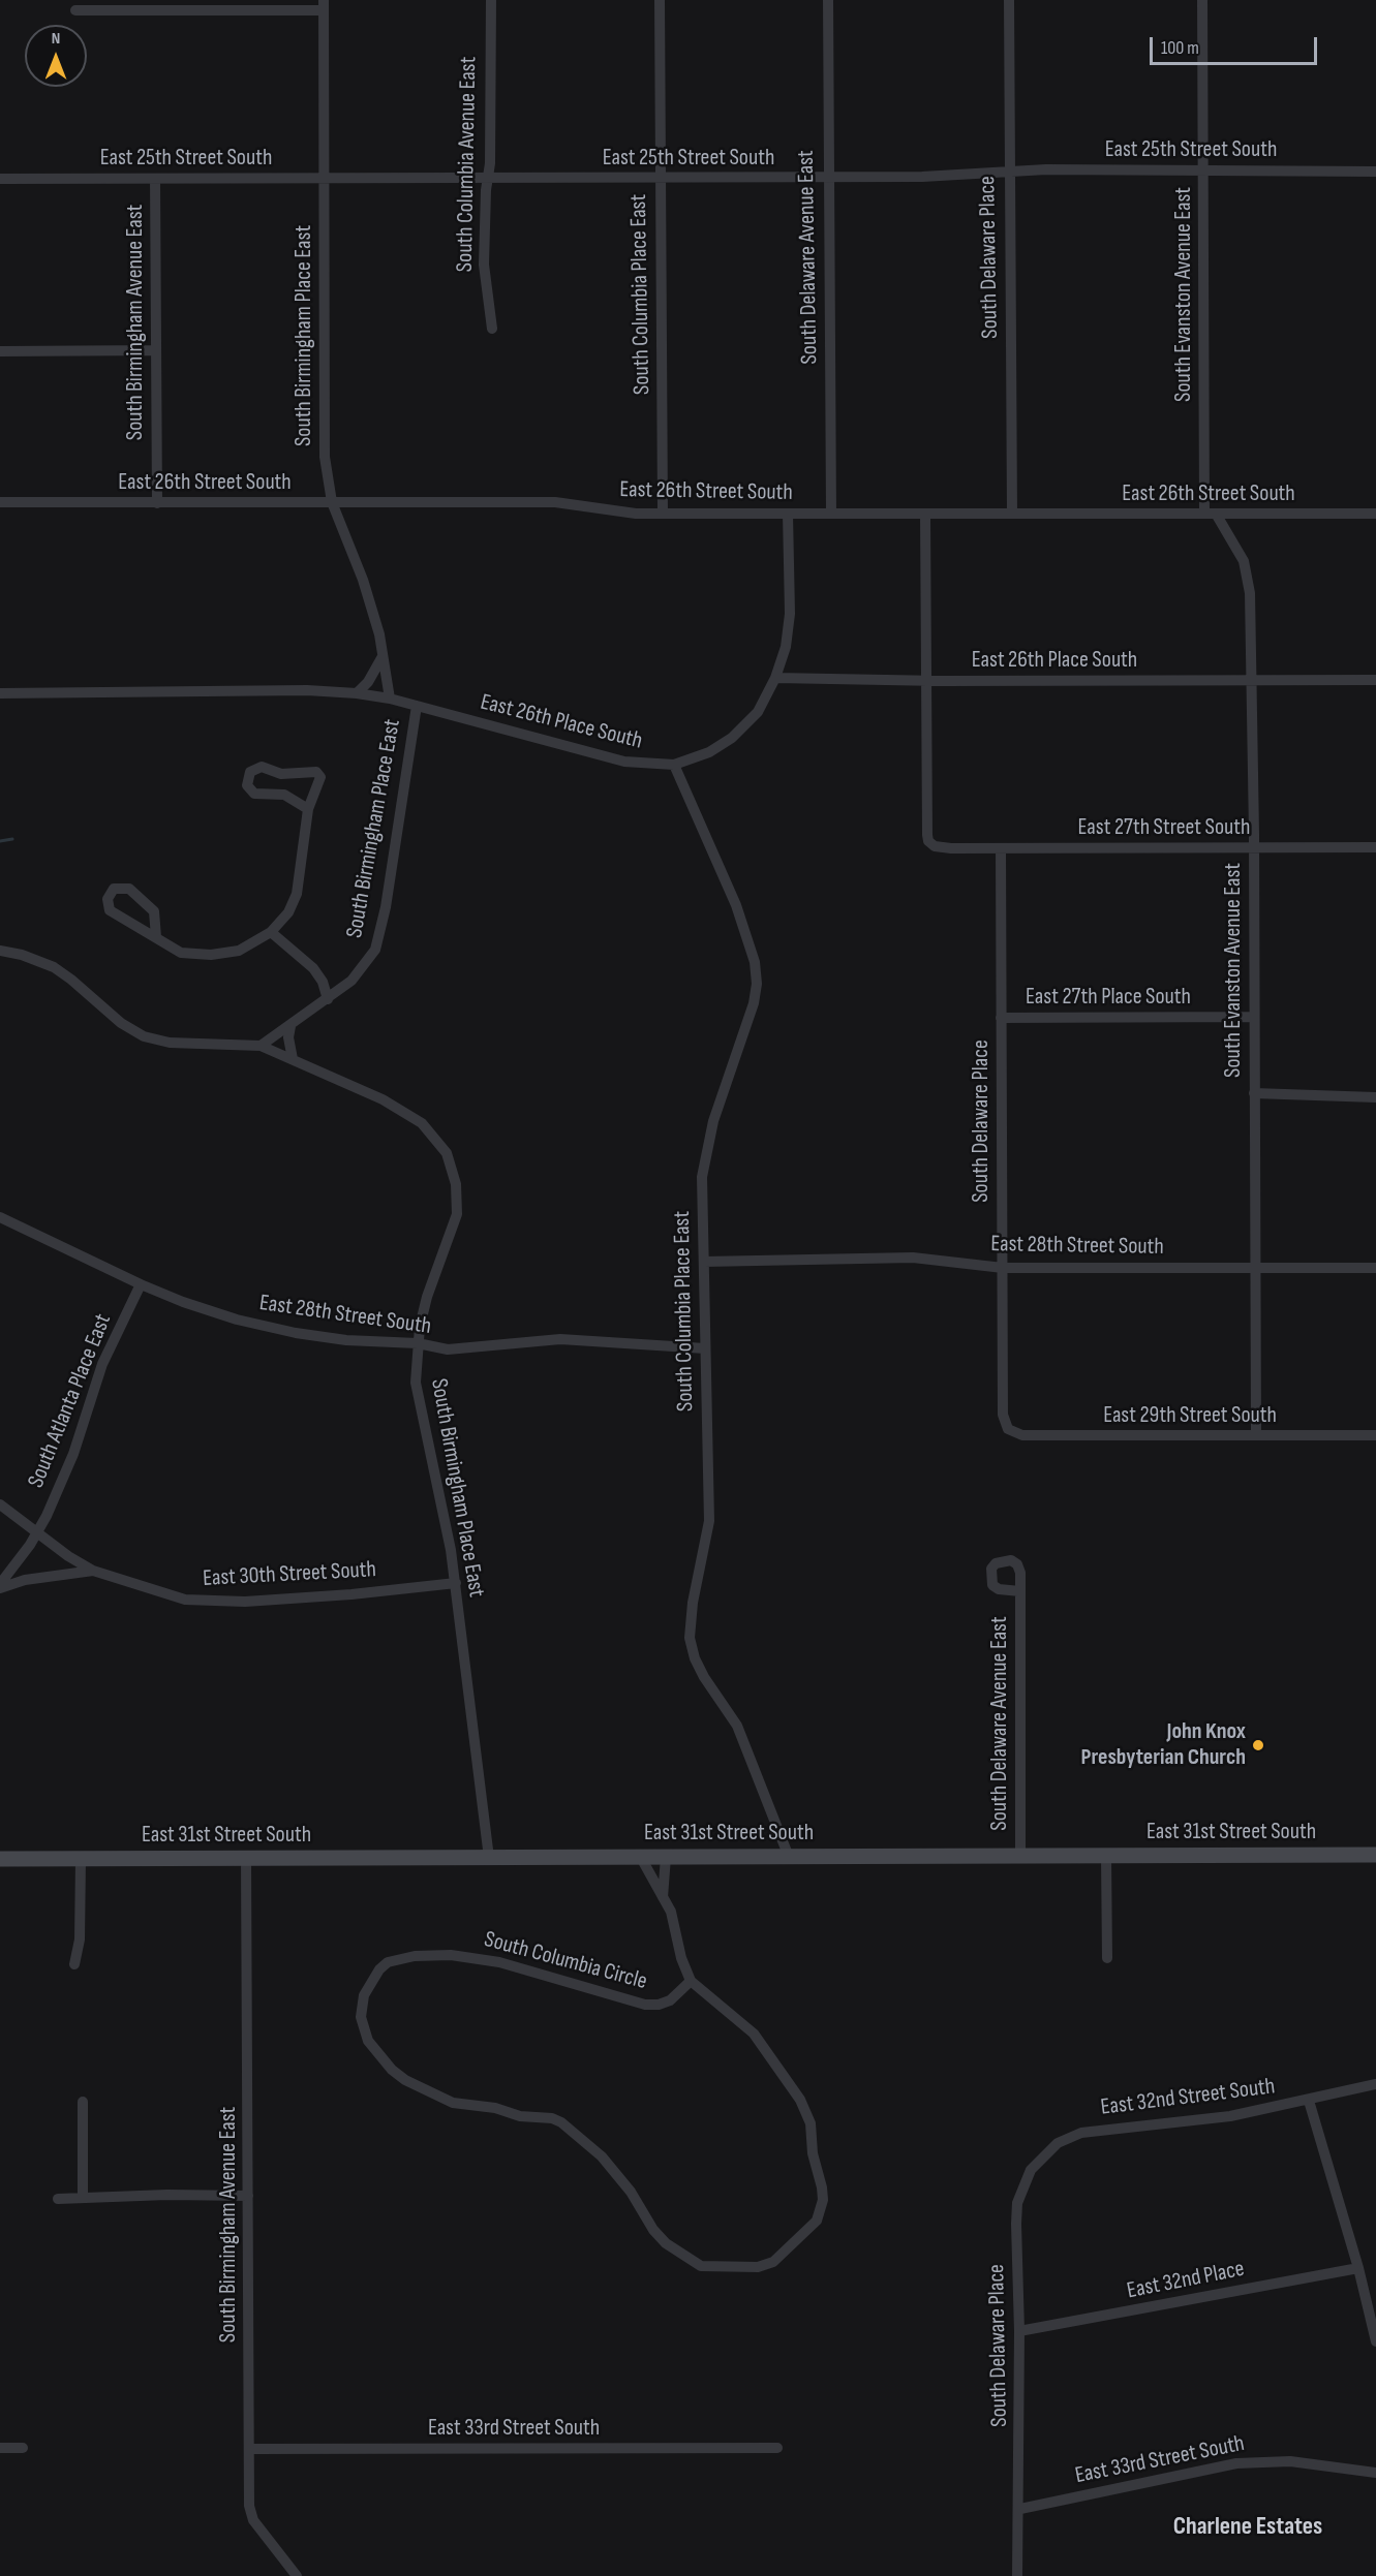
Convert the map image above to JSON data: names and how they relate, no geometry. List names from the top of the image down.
{
  "streets": {
    "main road": ["East 31st Street South"],
    "street": [
      "East 25th Street South",
      "South Columbia Avenue East",
      "South Delaware Avenue East",
      "South Delaware Place",
      "South Columbia Place East",
      "South Evanston Avenue East",
      "South Birmingham Avenue East",
      "South Birmingham Place East",
      "East 26th Street South",
      "East 26th Place South",
      "East 27th Street South",
      "East 27th Place South",
      "East 28th Street South",
      "South Atlanta Place East",
      "East 29th Street South",
      "East 30th Street South",
      "South Columbia Circle",
      "East 32nd Street South",
      "East 32nd Place",
      "East 33rd Street South"
    ]
  },
  "crossings": [
    ["East 25th Street South", "South Columbia Avenue East"],
    ["East 25th Street South", "South Delaware Avenue East"],
    ["East 25th Street South", "South Delaware Place"],
    ["East 25th Street South", "South Columbia Place East"],
    ["East 25th Street South", "South Evanston Avenue East"],
    ["East 25th Street South", "South Birmingham Avenue East"],
    ["East 25th Street South", "South Birmingham Place East"],
    ["South Delaware Avenue East", "East 26th Street South"],
    ["South Delaware Avenue East", "East 31st Street South"],
    ["South Delaware Place", "East 26th Street South"],
    ["South Delaware Place", "East 27th Street South"],
    ["South Delaware Place", "East 27th Place South"],
    ["South Delaware Place", "East 28th Street South"],
    ["South Delaware Place", "East 29th Street South"],
    ["South Delaware Place", "East 32nd Street South"],
    ["South Delaware Place", "East 32nd Place"],
    ["South Delaware Place", "East 33rd Street South"],
    ["South Columbia Place East", "East 26th Street South"],
    ["South Columbia Place East", "East 26th Place South"],
    ["South Columbia Place East", "East 28th Street South"],
    ["South Columbia Place East", "East 31st Street South"],
    ["South Evanston Avenue East", "East 26th Street South"],
    ["South Evanston Avenue East", "East 26th Place South"],
    ["South Evanston Avenue East", "East 27th Street South"],
    ["South Evanston Avenue East", "East 27th Place South"],
    ["South Evanston Avenue East", "East 28th Street South"],
    ["South Evanston Avenue East", "East 29th Street South"],
    ["South Birmingham Avenue East", "East 26th Street South"],
    ["South Birmingham Avenue East", "East 31st Street South"],
    ["South Birmingham Avenue East", "East 33rd Street South"],
    ["South Birmingham Place East", "East 26th Street South"],
    ["South Birmingham Place East", "East 26th Place South"],
    ["South Birmingham Place East", "East 28th Street South"],
    ["South Birmingham Place East", "East 30th Street South"],
    ["South Birmingham Place East", "East 31st Street South"],
    ["East 26th Place South", "East 27th Street South"],
    ["East 28th Street South", "South Atlanta Place East"],
    ["South Atlanta Place East", "East 30th Street South"],
    ["East 31st Street South", "South Columbia Circle"]
  ],
  "districts": ["Charlene Estates"],
  "places": ["John Knox Presbyterian Church"],
  "scale_bar": "100 m",
  "north": "top"
}
